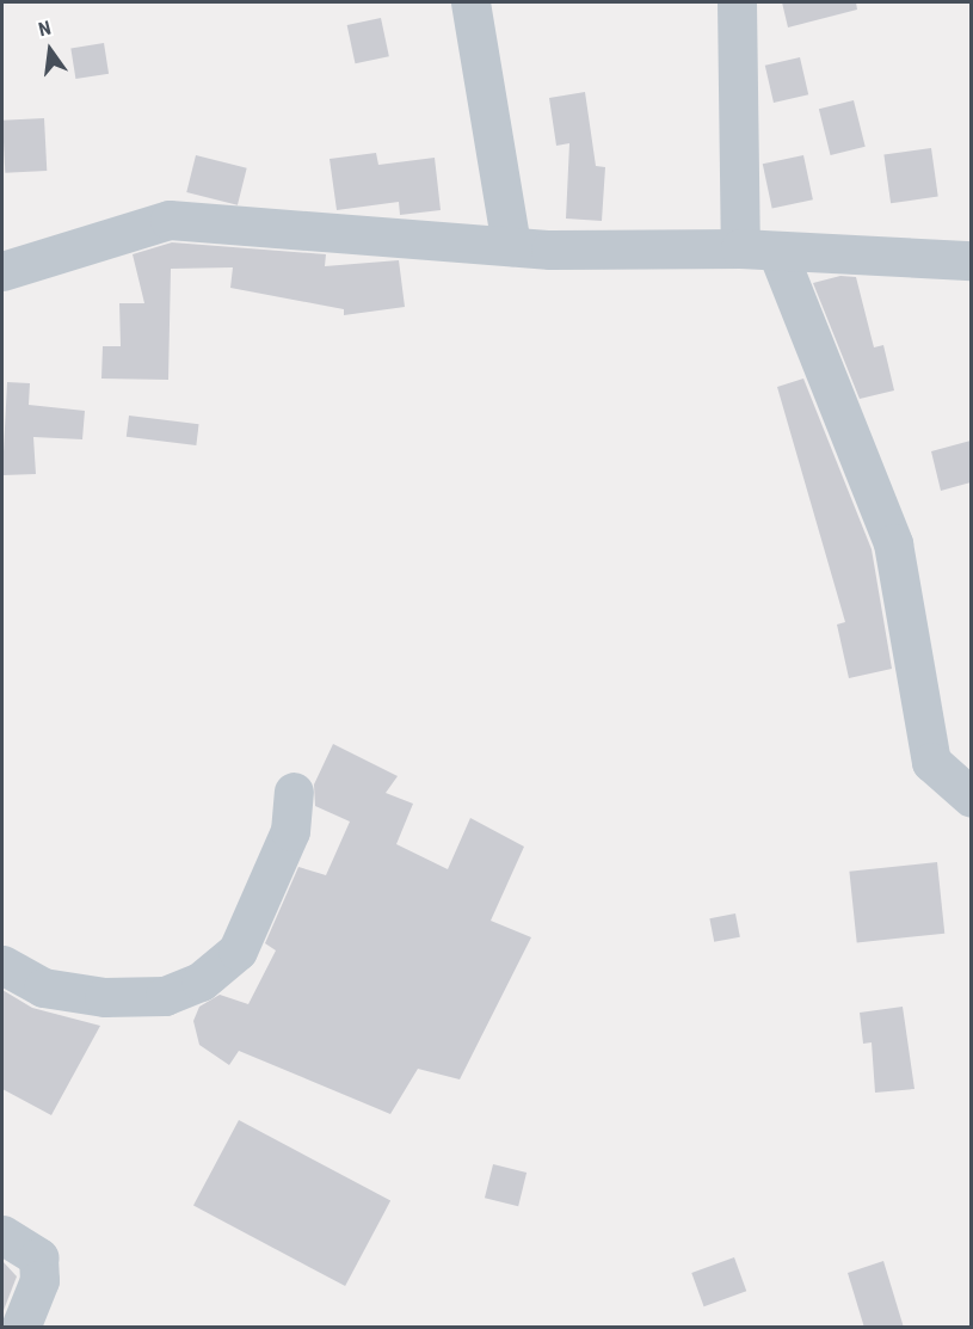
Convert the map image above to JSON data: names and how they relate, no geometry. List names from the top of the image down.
{
  "north": "top"
}
